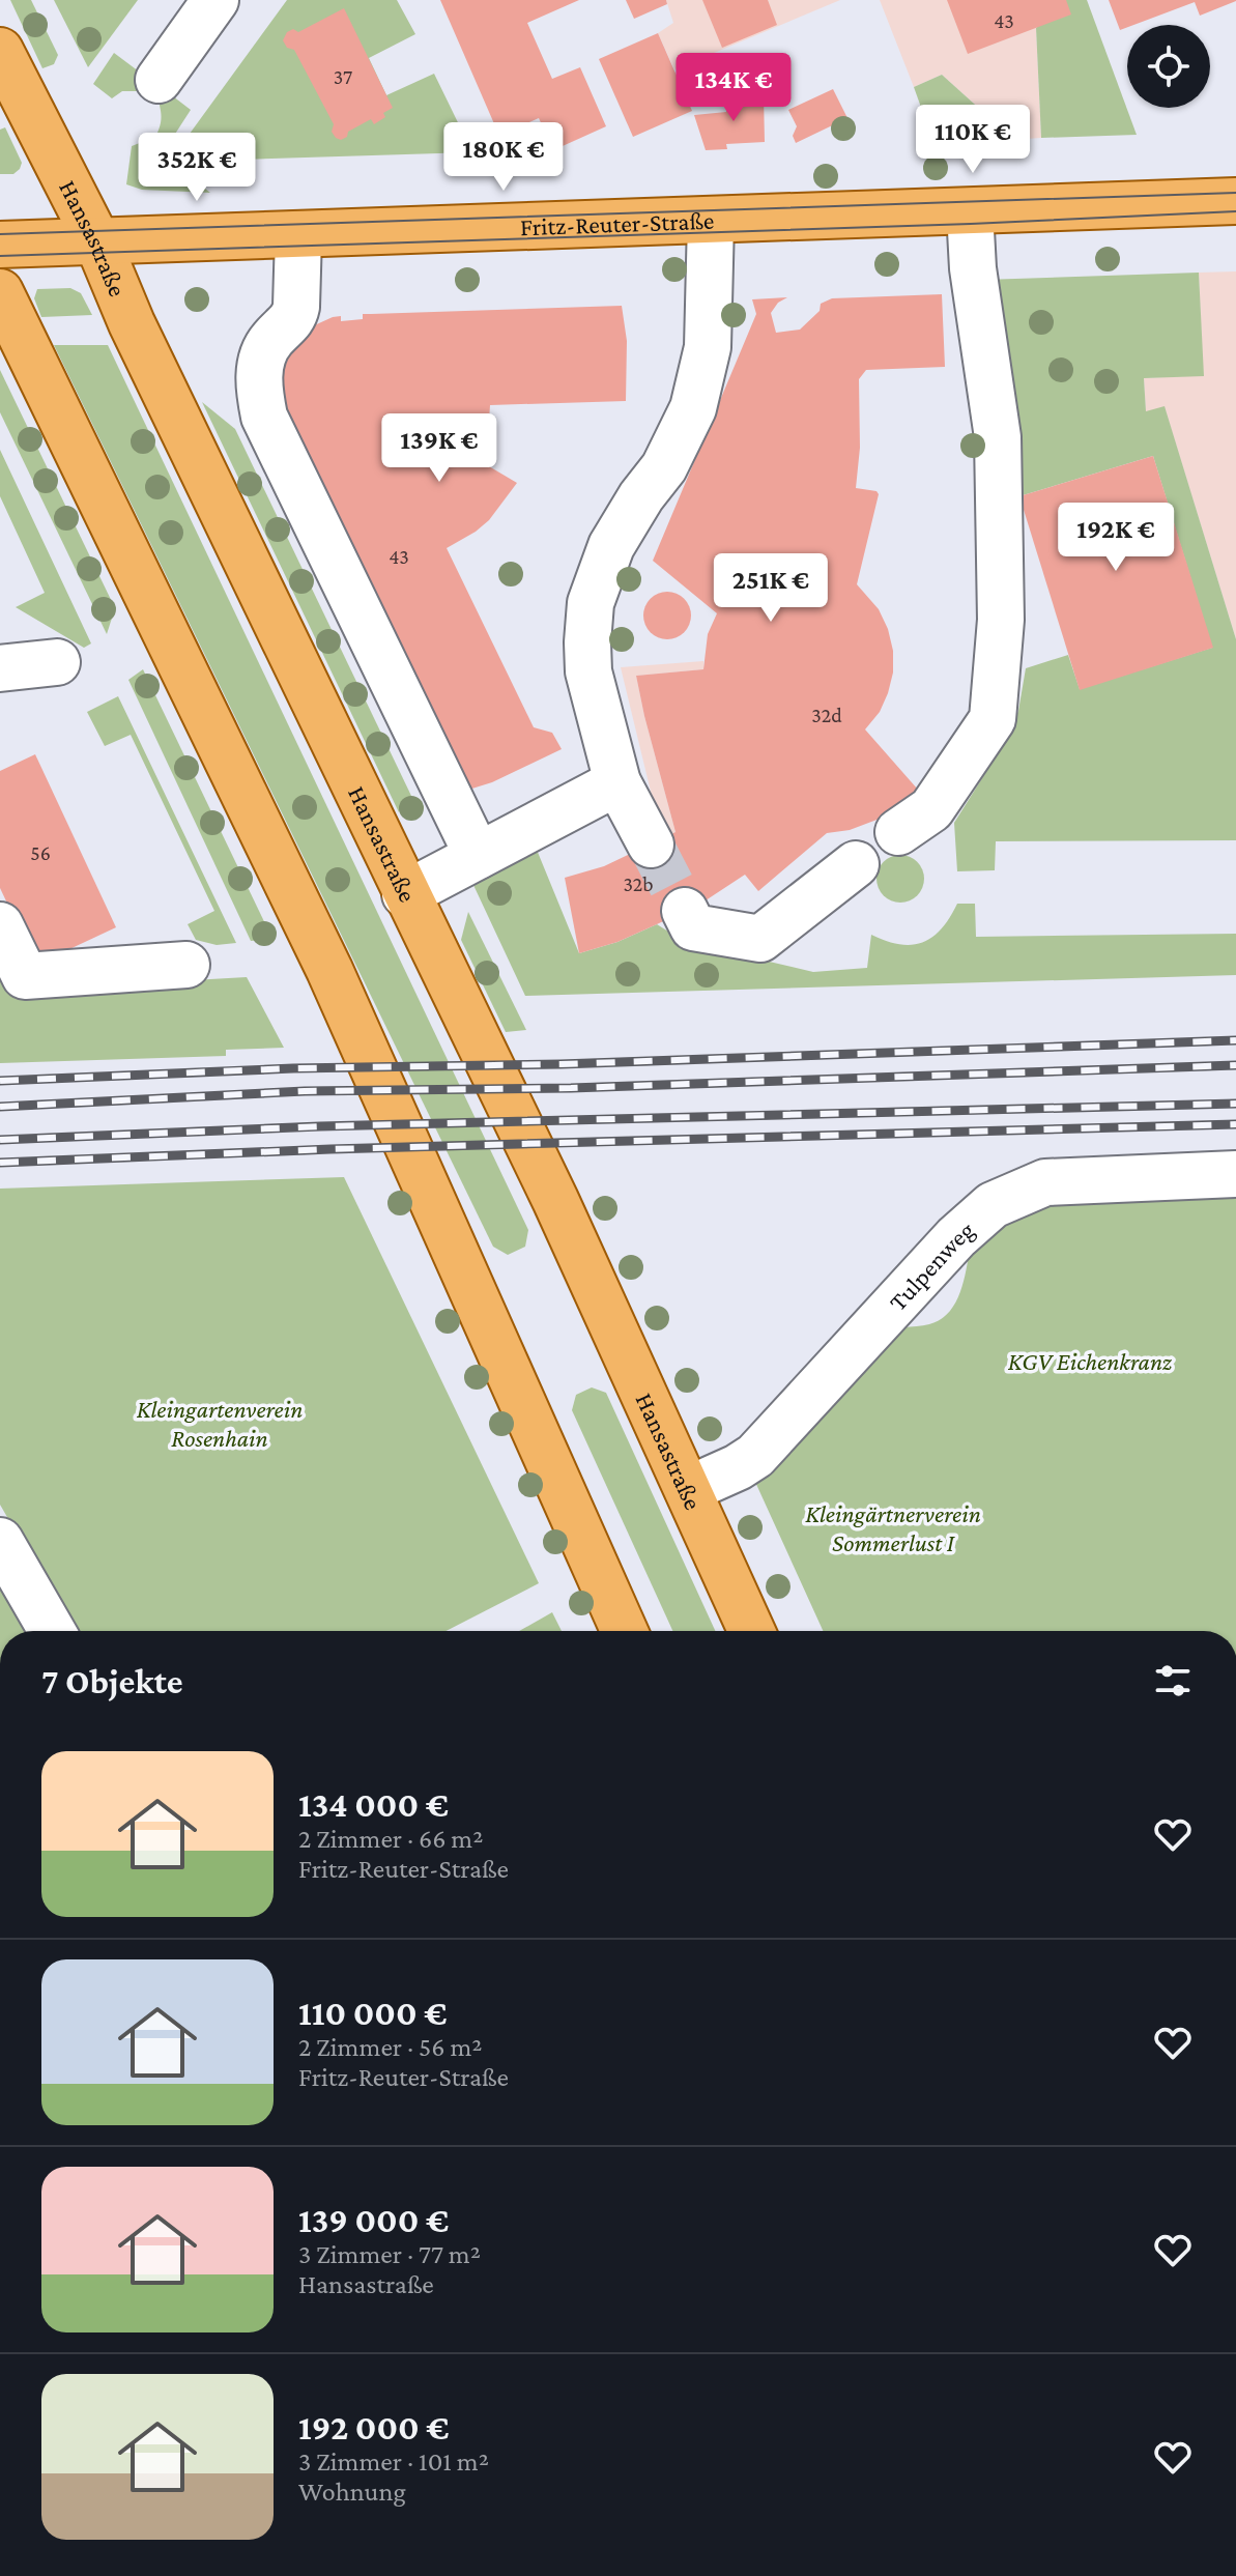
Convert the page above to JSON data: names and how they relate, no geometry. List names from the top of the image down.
{
  "streets": {
    "main road": ["Fritz-Reuter-Straße", "Hansastraße"],
    "street": ["Tulpenweg"]
  },
  "crossings": [
    ["Fritz-Reuter-Straße", "Hansastraße"],
    ["Hansastraße", "Tulpenweg"]
  ],
  "parks": ["KGV Eichenkranz", "Kleingartenverein Rosenhain", "Kleingärtnerverein Sommerlust I"],
  "house_numbers": [
    "43",
    "37",
    "43",
    "32d",
    "56",
    "32b"
  ],
  "page": {
    "price": [
      "134K €",
      "110K €",
      "180K €",
      "352K €",
      "139K €",
      "192K €",
      "251K €"
    ],
    "heading": "7 Objekte",
    "list": [
      {
        "name": "134 000 €",
        "note": "2 Zimmer · 66 m² · Fritz-Reuter-Straße"
      },
      {
        "name": "110 000 €",
        "note": "2 Zimmer · 56 m² · Fritz-Reuter-Straße"
      },
      {
        "name": "139 000 €",
        "note": "3 Zimmer · 77 m² · Hansastraße"
      },
      {
        "name": "192 000 €",
        "note": "3 Zimmer · 101 m² · Wohnung"
      }
    ]
  }
}
